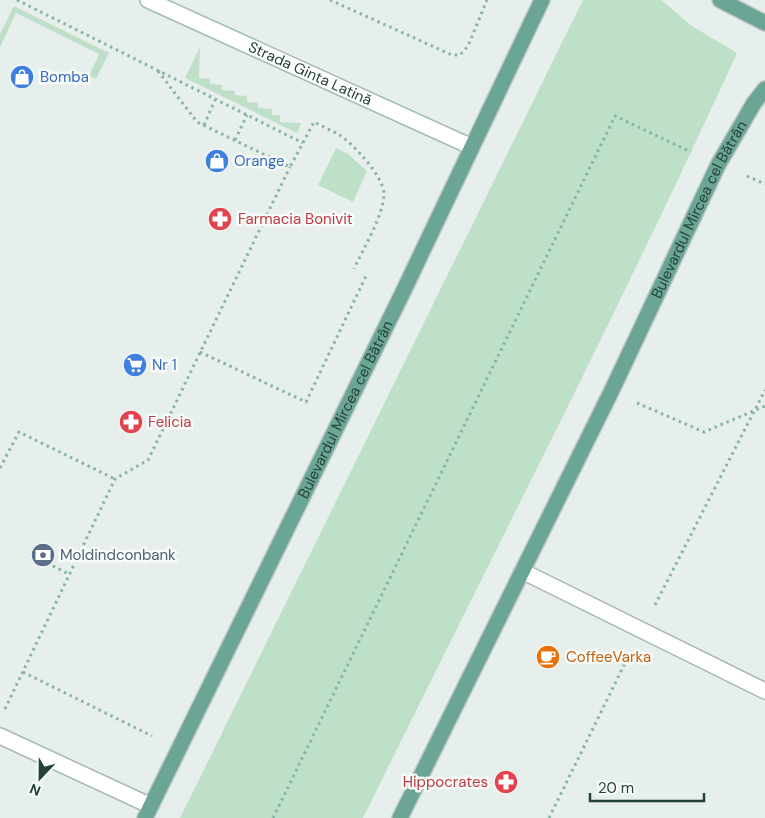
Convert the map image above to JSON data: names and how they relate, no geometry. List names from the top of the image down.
{
  "streets": {
    "main road": ["Bulevardul Mircea cel Bătrân"],
    "street": ["Strada Ginta Latină"]
  },
  "crossings": [
    ["Strada Ginta Latină", "Bulevardul Mircea cel Bătrân"]
  ],
  "places": {
    "shop": ["Bomba", "Orange"],
    "pharmacy": ["Farmacia Bonivit", "Felicia", "Hippocrates"],
    "supermarket": ["Nr 1"],
    "bank": ["Moldindconbank"],
    "cafe": ["CoffeeVarka"]
  },
  "scale_bar": "20 m",
  "north": "bottom"
}
